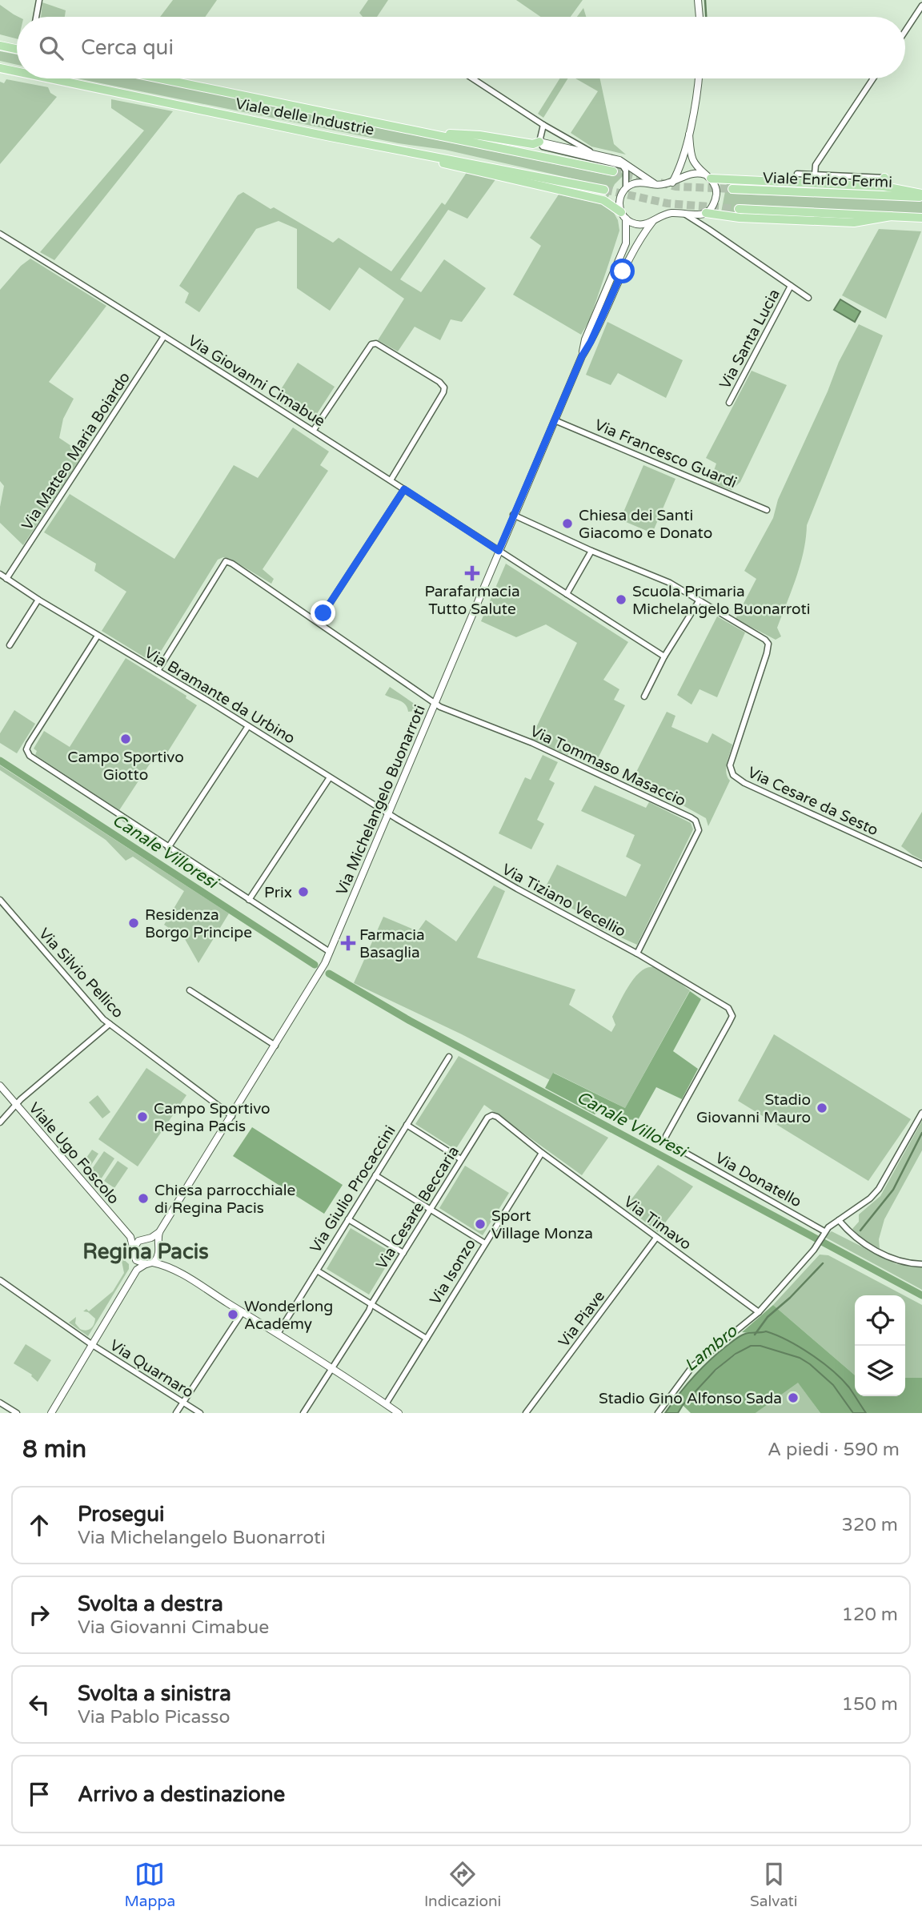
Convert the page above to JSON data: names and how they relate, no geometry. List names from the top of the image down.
{
  "streets": {
    "main road": ["Viale delle Industrie", "Viale Enrico Fermi"],
    "street": [
      "Via Santa Lucia",
      "Via Giovanni Cimabue",
      "Via Matteo Maria Boiardo",
      "Via Francesco Guardi",
      "Via Bramante da Urbino",
      "Via Tommaso Masaccio",
      "Via Michelangelo Buonarroti",
      "Via Cesare da Sesto",
      "Via Tiziano Vecellio",
      "Via Silvio Pellico",
      "Viale Ugo Foscolo",
      "Via Donatello",
      "Via Giulio Procaccini",
      "Via Cesare Beccaria",
      "Via Timavo",
      "Via Isonzo",
      "Via Piave",
      "Via Quarnaro"
    ]
  },
  "crossings": [
    ["Via Giovanni Cimabue", "Via Matteo Maria Boiardo"],
    ["Via Giovanni Cimabue", "Via Michelangelo Buonarroti"],
    ["Via Matteo Maria Boiardo", "Via Bramante da Urbino"],
    ["Via Francesco Guardi", "Via Michelangelo Buonarroti"],
    ["Via Bramante da Urbino", "Via Tommaso Masaccio"],
    ["Via Bramante da Urbino", "Via Michelangelo Buonarroti"],
    ["Via Bramante da Urbino", "Via Tiziano Vecellio"],
    ["Via Tommaso Masaccio", "Via Michelangelo Buonarroti"],
    ["Via Tommaso Masaccio", "Via Tiziano Vecellio"],
    ["Via Michelangelo Buonarroti", "Via Tiziano Vecellio"],
    ["Via Michelangelo Buonarroti", "Via Silvio Pellico"],
    ["Via Michelangelo Buonarroti", "Viale Ugo Foscolo"],
    ["Via Tiziano Vecellio", "Via Donatello"],
    ["Via Cesare Beccaria", "Via Timavo"],
    ["Via Cesare Beccaria", "Via Isonzo"],
    ["Via Timavo", "Via Isonzo"],
    ["Via Timavo", "Via Piave"]
  ],
  "districts": ["Regina Pacis"],
  "water": ["Canale Villoresi", "Lambro"],
  "places": {
    "other": [
      "Chiesa dei Santi Giacomo e Donato",
      "Scuola Primaria Michelangelo Buonarroti",
      "Campo Sportivo Giotto",
      "Prix",
      "Residenza Borgo Principe",
      "Stadio Giovanni Mauro",
      "Campo Sportivo Regina Pacis",
      "Chiesa parrocchiale di Regina Pacis",
      "Sport Village Monza",
      "Wonderlong Academy",
      "Stadio Gino Alfonso Sada"
    ],
    "health": ["Parafarmacia Tutto Salute", "Farmacia Basaglia"]
  },
  "page": {
    "search": "Cerca qui",
    "heading": ["8 min", "A piedi · 590 m"],
    "list": [
      ["Prosegui", "Via Michelangelo Buonarroti", "320 m"],
      ["Svolta a destra", "Via Giovanni Cimabue", "120 m"],
      ["Svolta a sinistra", "Via Pablo Picasso", "150 m"],
      "Arrivo a destinazione"
    ],
    "nav": ["Mappa", "Indicazioni", "Salvati"]
  }
}
